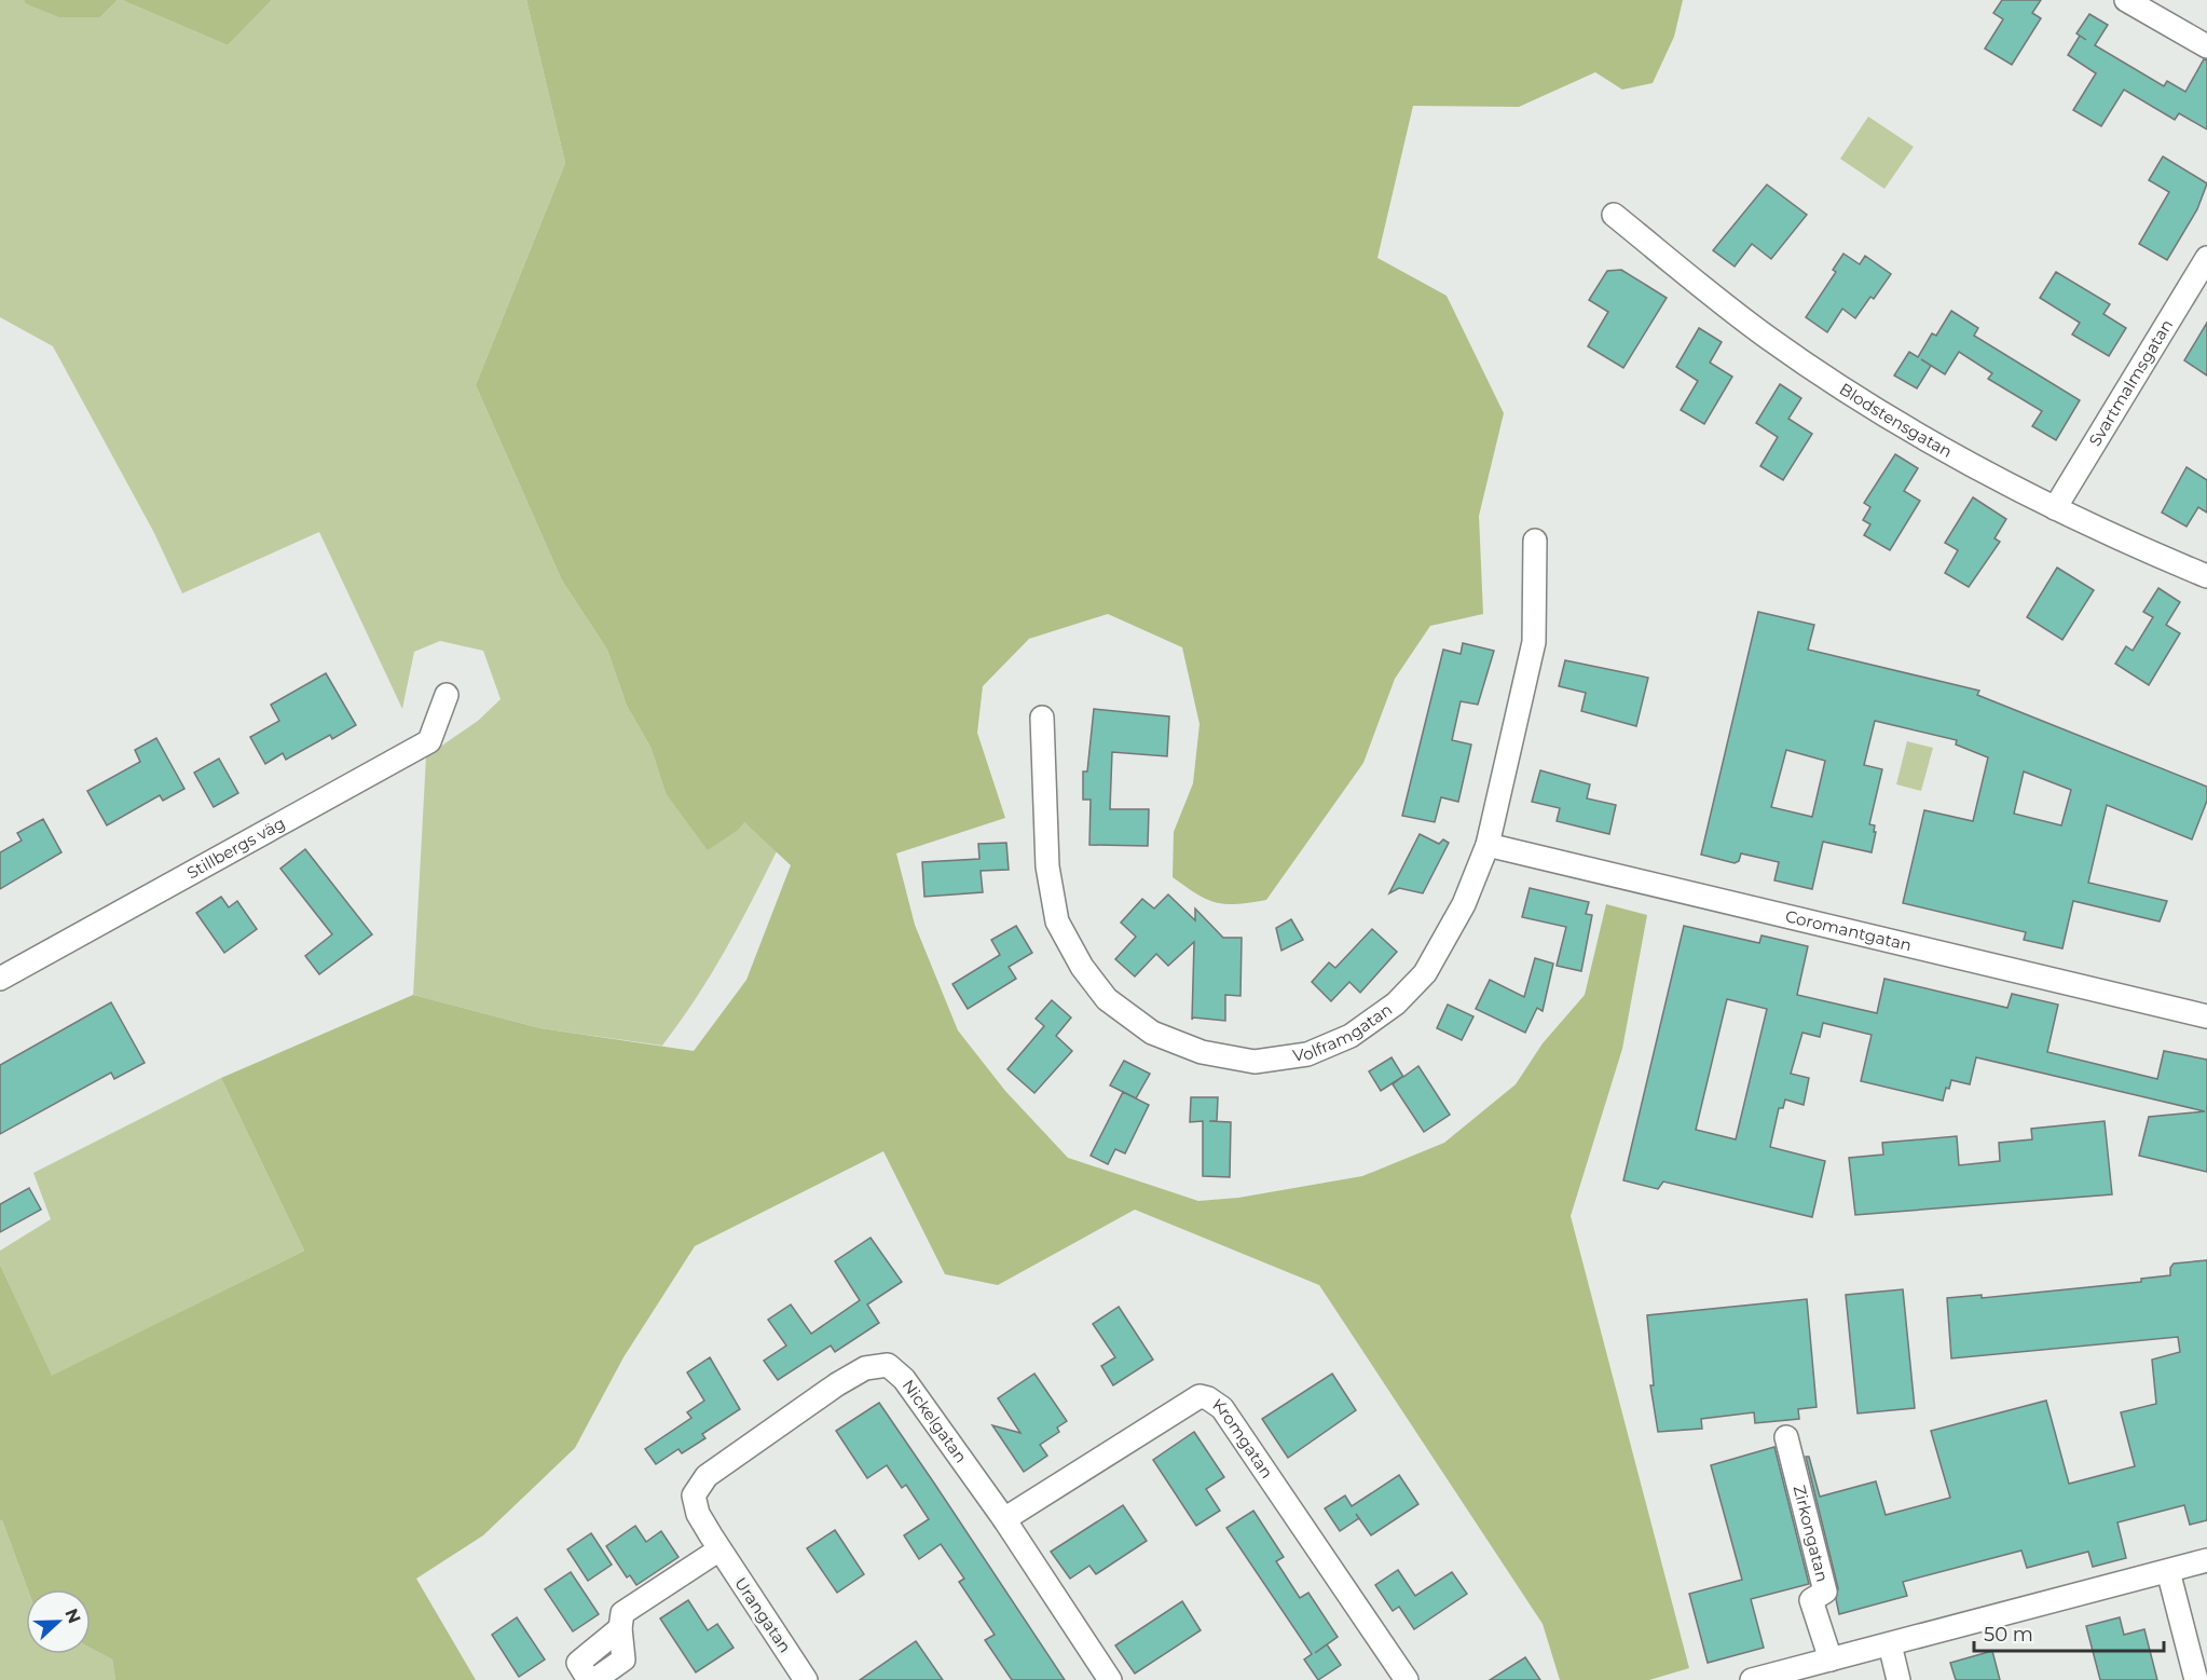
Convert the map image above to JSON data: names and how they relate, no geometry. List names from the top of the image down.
{
  "streets": {
    "street": [
      "Svartmalmsgatan",
      "Blodstensgatan",
      "Stillbergs väg",
      "Coromantgatan",
      "Volframgatan",
      "Nickelgatan",
      "Kromgatan",
      "Zirkongatan",
      "Urangatan"
    ]
  },
  "crossings": [
    ["Svartmalmsgatan", "Blodstensgatan"],
    ["Coromantgatan", "Volframgatan"],
    ["Nickelgatan", "Kromgatan"],
    ["Nickelgatan", "Urangatan"]
  ],
  "scale_bar": "50 m",
  "north": "right"
}
